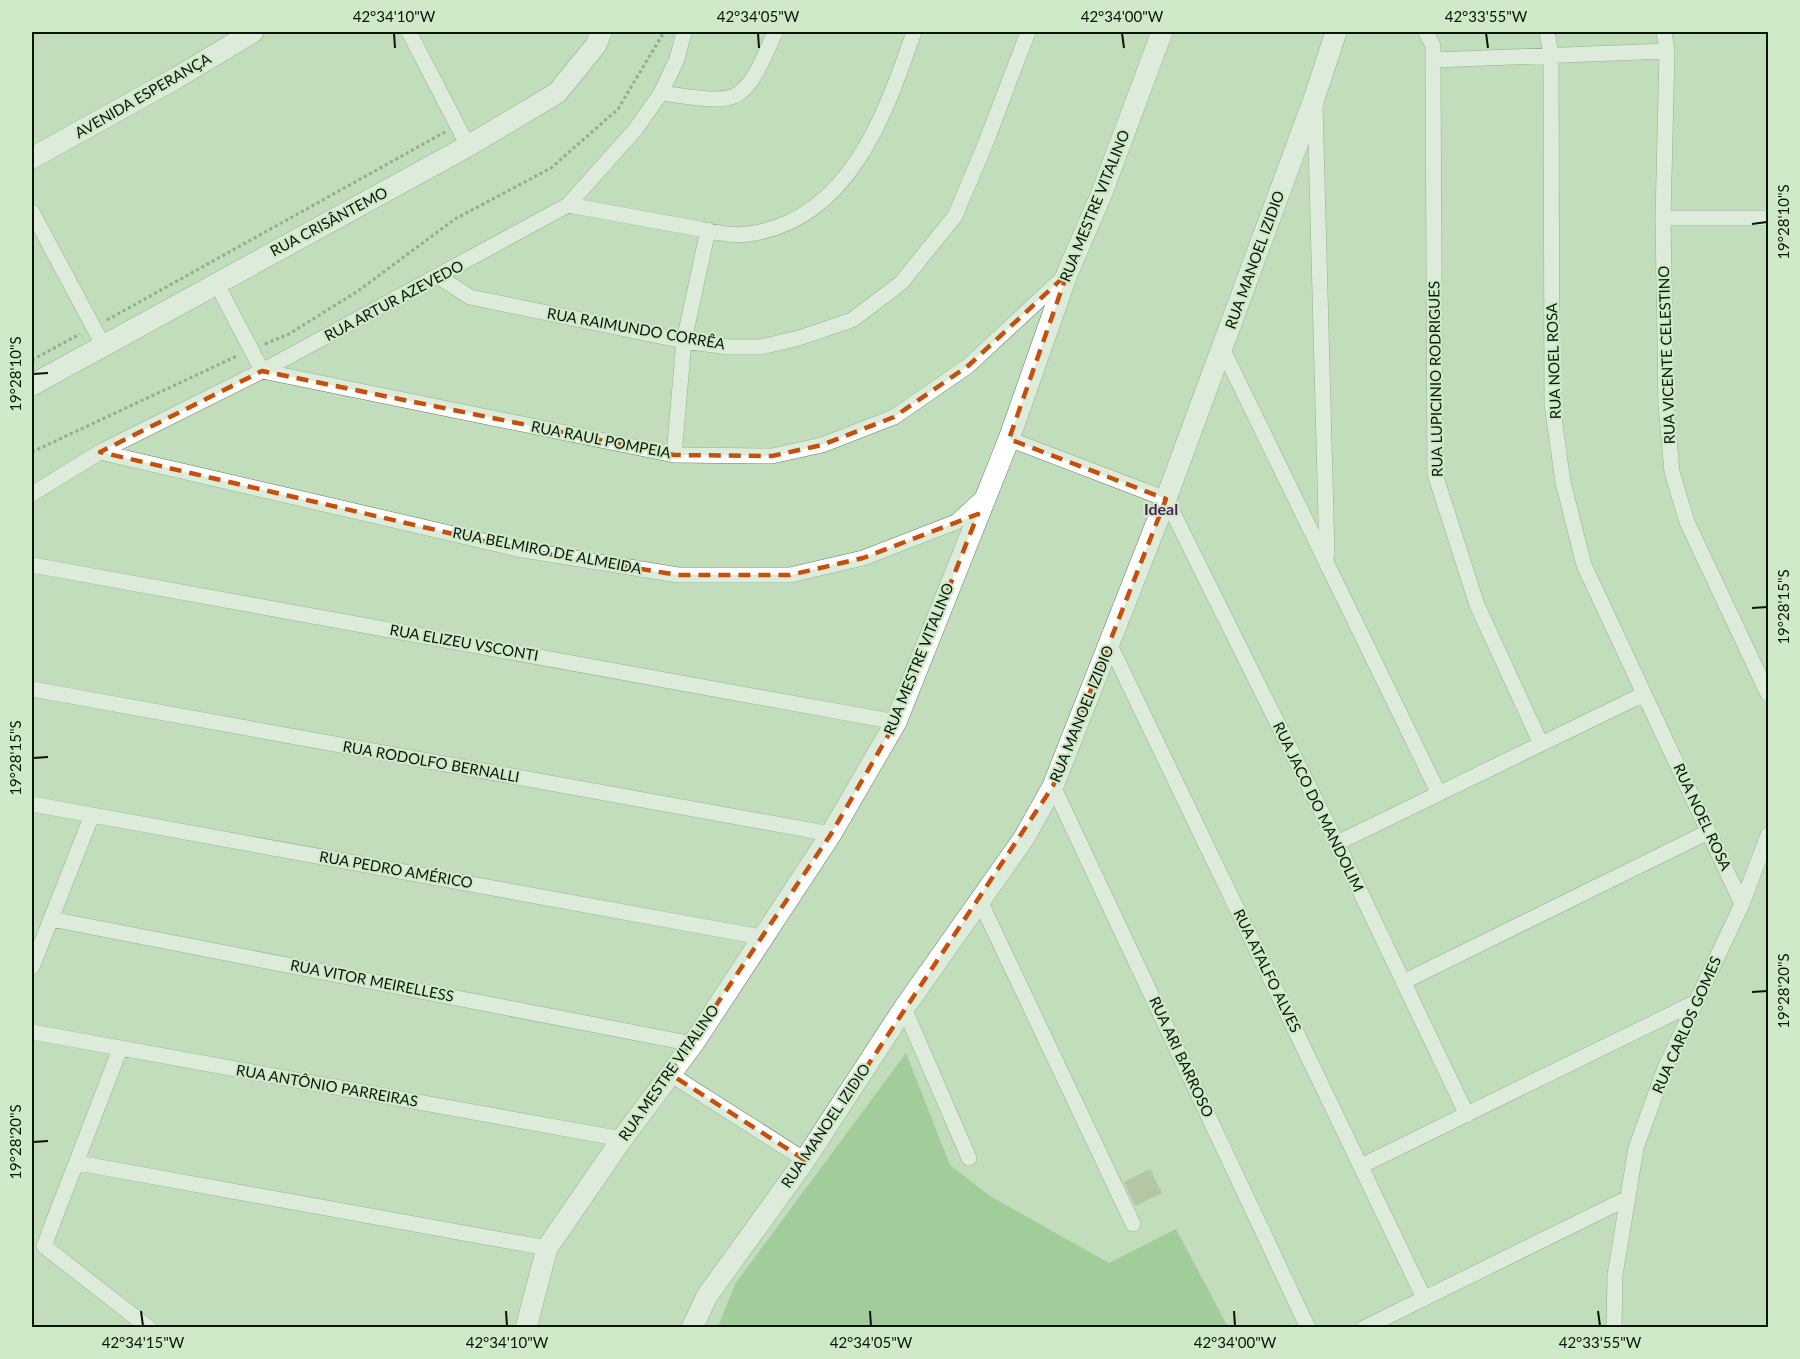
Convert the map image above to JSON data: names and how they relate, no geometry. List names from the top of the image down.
{
  "streets": {
    "street": [
      "AVENIDA ESPERANÇA",
      "RUA MESTRE VITALINO",
      "RUA CRISÂNTEMO",
      "RUA MANOEL IZIDIO",
      "RUA ARTUR AZEVEDO",
      "RUA RAIMUNDO CORRÊA",
      "RUA VICENTE CELESTINO",
      "RUA NOEL ROSA",
      "RUA LUPICINIO RODRIGUES",
      "RUA RAUL POMPEIA",
      "RUA BELMIRO DE ALMEIDA",
      "RUA ELIZEU VSCONTI",
      "RUA RODOLFO BERNALLI",
      "RUA JACO DO MANDOLIM",
      "RUA PEDRO AMÉRICO",
      "RUA ATALFO ALVES",
      "RUA VITOR MEIRELLESS",
      "RUA CARLOS GOMES",
      "RUA ARI BARROSO",
      "RUA ANTÔNIO PARREIRAS"
    ]
  },
  "crossings": [
    ["RUA MESTRE VITALINO", "RUA RAUL POMPEIA"],
    ["RUA MESTRE VITALINO", "RUA BELMIRO DE ALMEIDA"],
    ["RUA MESTRE VITALINO", "RUA ELIZEU VSCONTI"],
    ["RUA MESTRE VITALINO", "RUA RODOLFO BERNALLI"],
    ["RUA MESTRE VITALINO", "RUA PEDRO AMÉRICO"],
    ["RUA MESTRE VITALINO", "RUA VITOR MEIRELLESS"],
    ["RUA MESTRE VITALINO", "RUA ANTÔNIO PARREIRAS"],
    ["RUA MANOEL IZIDIO", "RUA JACO DO MANDOLIM"],
    ["RUA MANOEL IZIDIO", "RUA ATALFO ALVES"],
    ["RUA MANOEL IZIDIO", "RUA ARI BARROSO"],
    ["RUA ARTUR AZEVEDO", "RUA RAIMUNDO CORRÊA"],
    ["RUA ARTUR AZEVEDO", "RUA RAUL POMPEIA"],
    ["RUA ARTUR AZEVEDO", "RUA BELMIRO DE ALMEIDA"],
    ["RUA NOEL ROSA", "RUA CARLOS GOMES"]
  ],
  "districts": ["Ideal"],
  "coordinates": [
    "42°34'10\"W",
    "42°34'05\"W",
    "42°34'00\"W",
    "42°33'55\"W",
    "19°28'10\"S",
    "19°28'15\"S",
    "19°28'20\"S",
    "42°34'15\"W"
  ]
}
